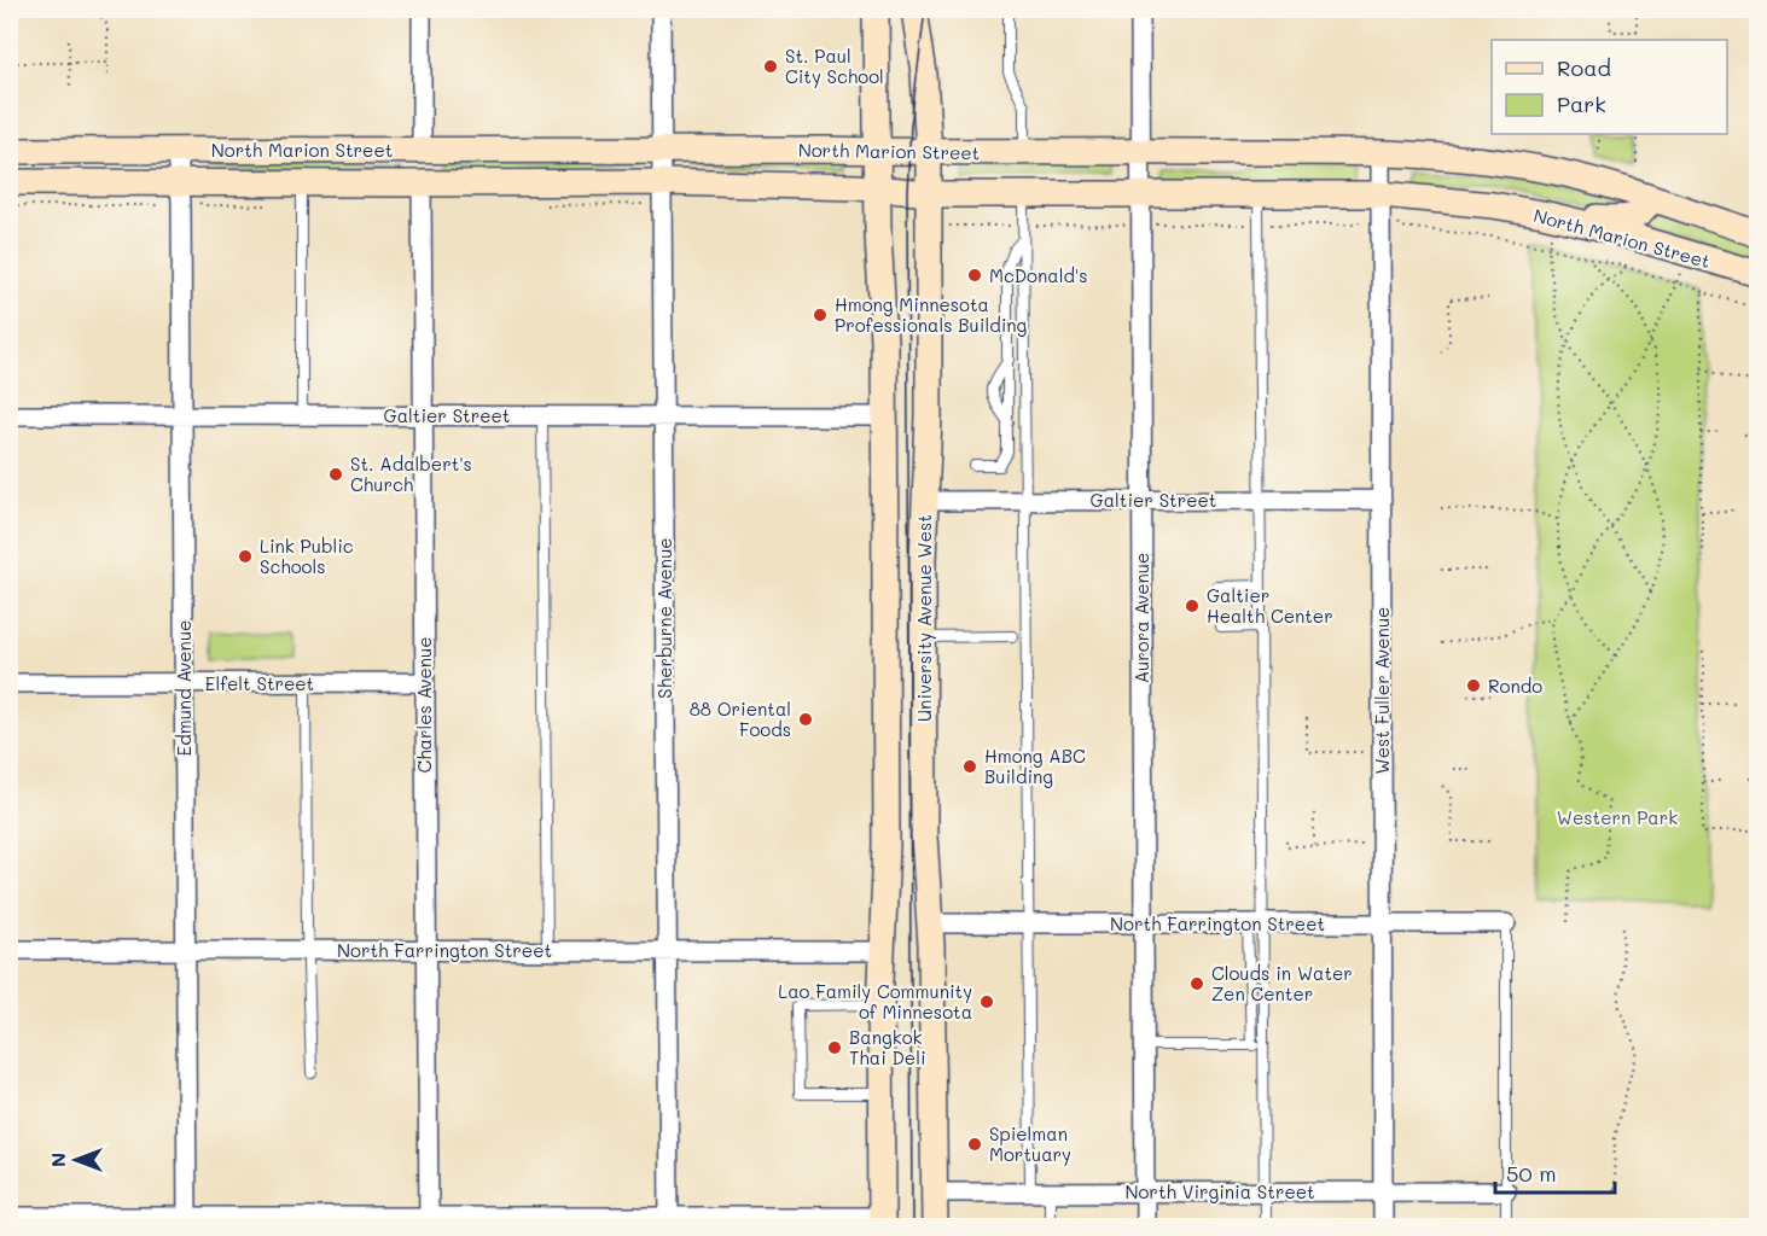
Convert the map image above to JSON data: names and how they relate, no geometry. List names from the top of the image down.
{
  "streets": {
    "main road": ["North Marion Street", "University Avenue West"],
    "street": [
      "Galtier Street",
      "Sherburne Avenue",
      "Aurora Avenue",
      "Elfelt Street",
      "Edmund Avenue",
      "West Fuller Avenue",
      "Charles Avenue",
      "North Farrington Street",
      "North Virginia Street"
    ]
  },
  "crossings": [
    ["North Marion Street", "Sherburne Avenue"],
    ["North Marion Street", "University Avenue West"],
    ["North Marion Street", "Aurora Avenue"],
    ["North Marion Street", "Edmund Avenue"],
    ["North Marion Street", "West Fuller Avenue"],
    ["North Marion Street", "Charles Avenue"],
    ["Galtier Street", "Sherburne Avenue"],
    ["Galtier Street", "University Avenue West"],
    ["Galtier Street", "Aurora Avenue"],
    ["Galtier Street", "Edmund Avenue"],
    ["Galtier Street", "West Fuller Avenue"],
    ["Galtier Street", "Charles Avenue"],
    ["Sherburne Avenue", "North Farrington Street"],
    ["University Avenue West", "North Farrington Street"],
    ["University Avenue West", "North Virginia Street"],
    ["Aurora Avenue", "North Farrington Street"],
    ["Aurora Avenue", "North Virginia Street"],
    ["Elfelt Street", "Edmund Avenue"],
    ["Elfelt Street", "Charles Avenue"],
    ["Edmund Avenue", "North Farrington Street"],
    ["West Fuller Avenue", "North Farrington Street"],
    ["West Fuller Avenue", "North Virginia Street"],
    ["Charles Avenue", "North Farrington Street"]
  ],
  "parks": ["Western Park"],
  "places": [
    "St. Paul City School",
    "McDonald's",
    "Hmong Minnesota Professionals Building",
    "St. Adalbert's Church",
    "Link Public Schools",
    "Galtier Health Center",
    "Rondo",
    "88 Oriental Foods",
    "Hmong ABC Building",
    "Clouds in Water Zen Center",
    "Lao Family Community of Minnesota",
    "Bangkok Thai Deli",
    "Spielman Mortuary"
  ],
  "legend": ["Road", "Park"],
  "scale_bar": "50 m",
  "north": "left"
}
